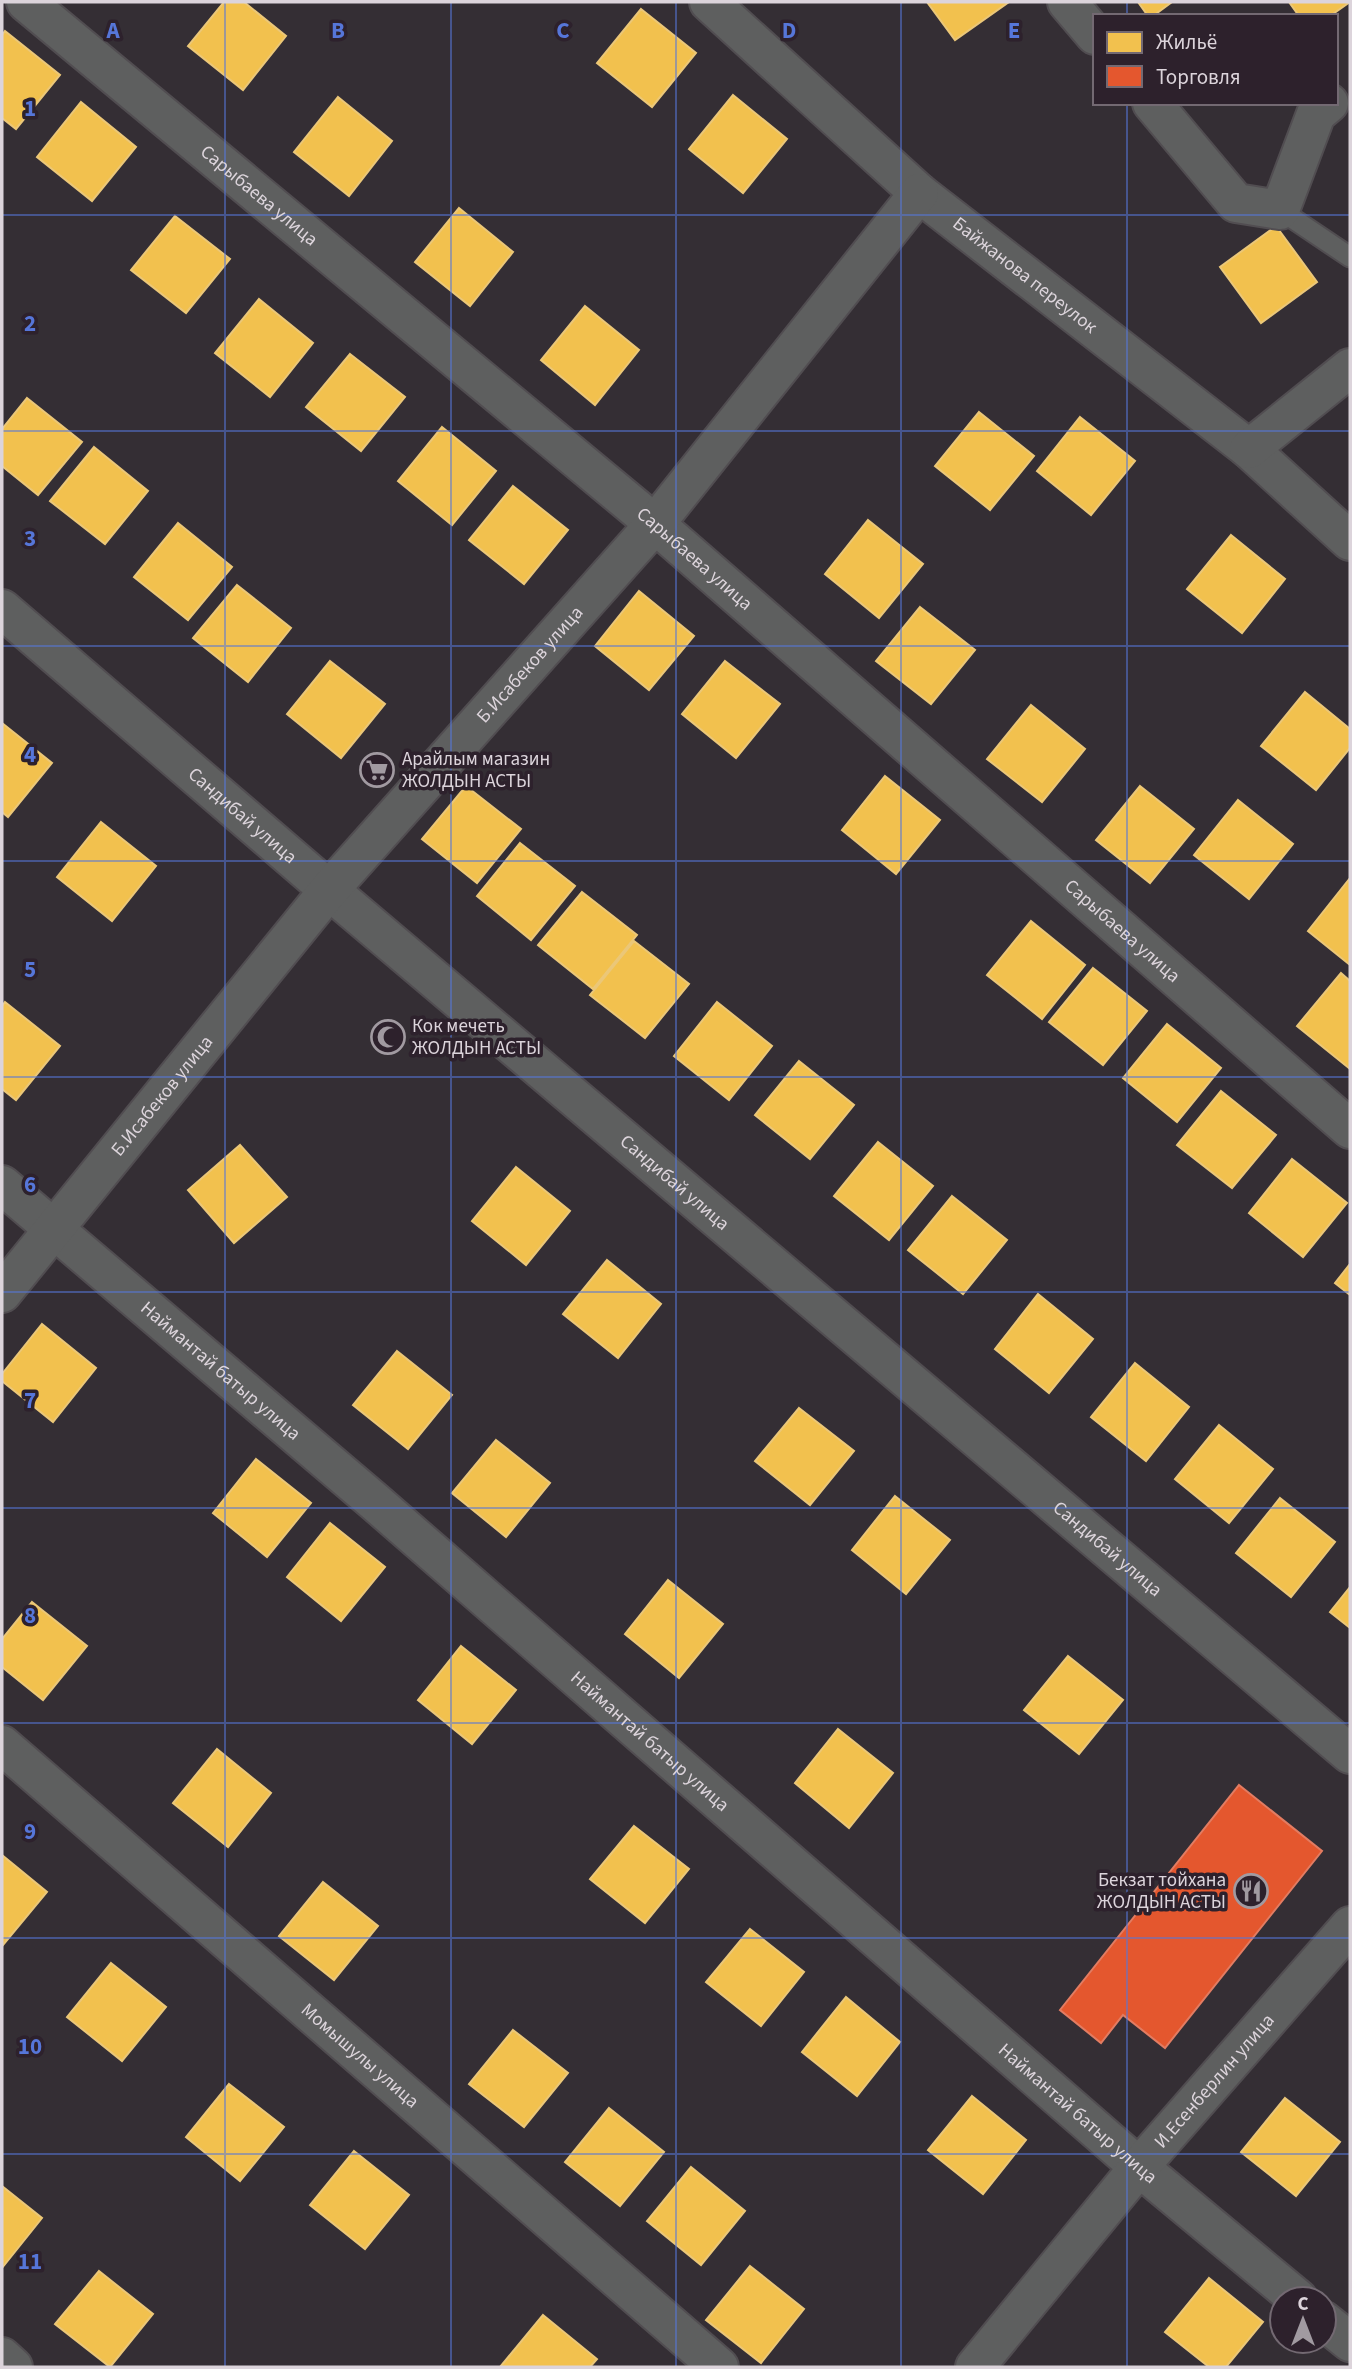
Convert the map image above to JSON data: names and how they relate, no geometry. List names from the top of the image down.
{
  "streets": {
    "street": [
      "Сарыбаева улица",
      "Байжанова переулок",
      "Б.Исабеков улица",
      "Сандибай улица",
      "Наймантай батыр улица",
      "Момышулы улица",
      "И.Есенберлин улица"
    ]
  },
  "crossings": [
    ["Сарыбаева улица", "Б.Исабеков улица"],
    ["Байжанова переулок", "Б.Исабеков улица"],
    ["Б.Исабеков улица", "Сандибай улица"],
    ["Б.Исабеков улица", "Наймантай батыр улица"],
    ["Наймантай батыр улица", "И.Есенберлин улица"]
  ],
  "places": {
    "supermarket": ["Арайлым магазин ЖОЛДЫН АСТЫ"],
    "mosque": ["Кок мечеть ЖОЛДЫН АСТЫ"],
    "restaurant": ["Бекзат тойхана ЖОЛДЫН АСТЫ"]
  },
  "legend": ["Жильё", "Торговля"],
  "north": "top",
  "grid": {
    "columns": [
      "A",
      "B",
      "C",
      "D",
      "E"
    ],
    "rows": [
      "1",
      "2",
      "3",
      "4",
      "5",
      "6",
      "7",
      "8",
      "9",
      "10",
      "11"
    ]
  }
}
